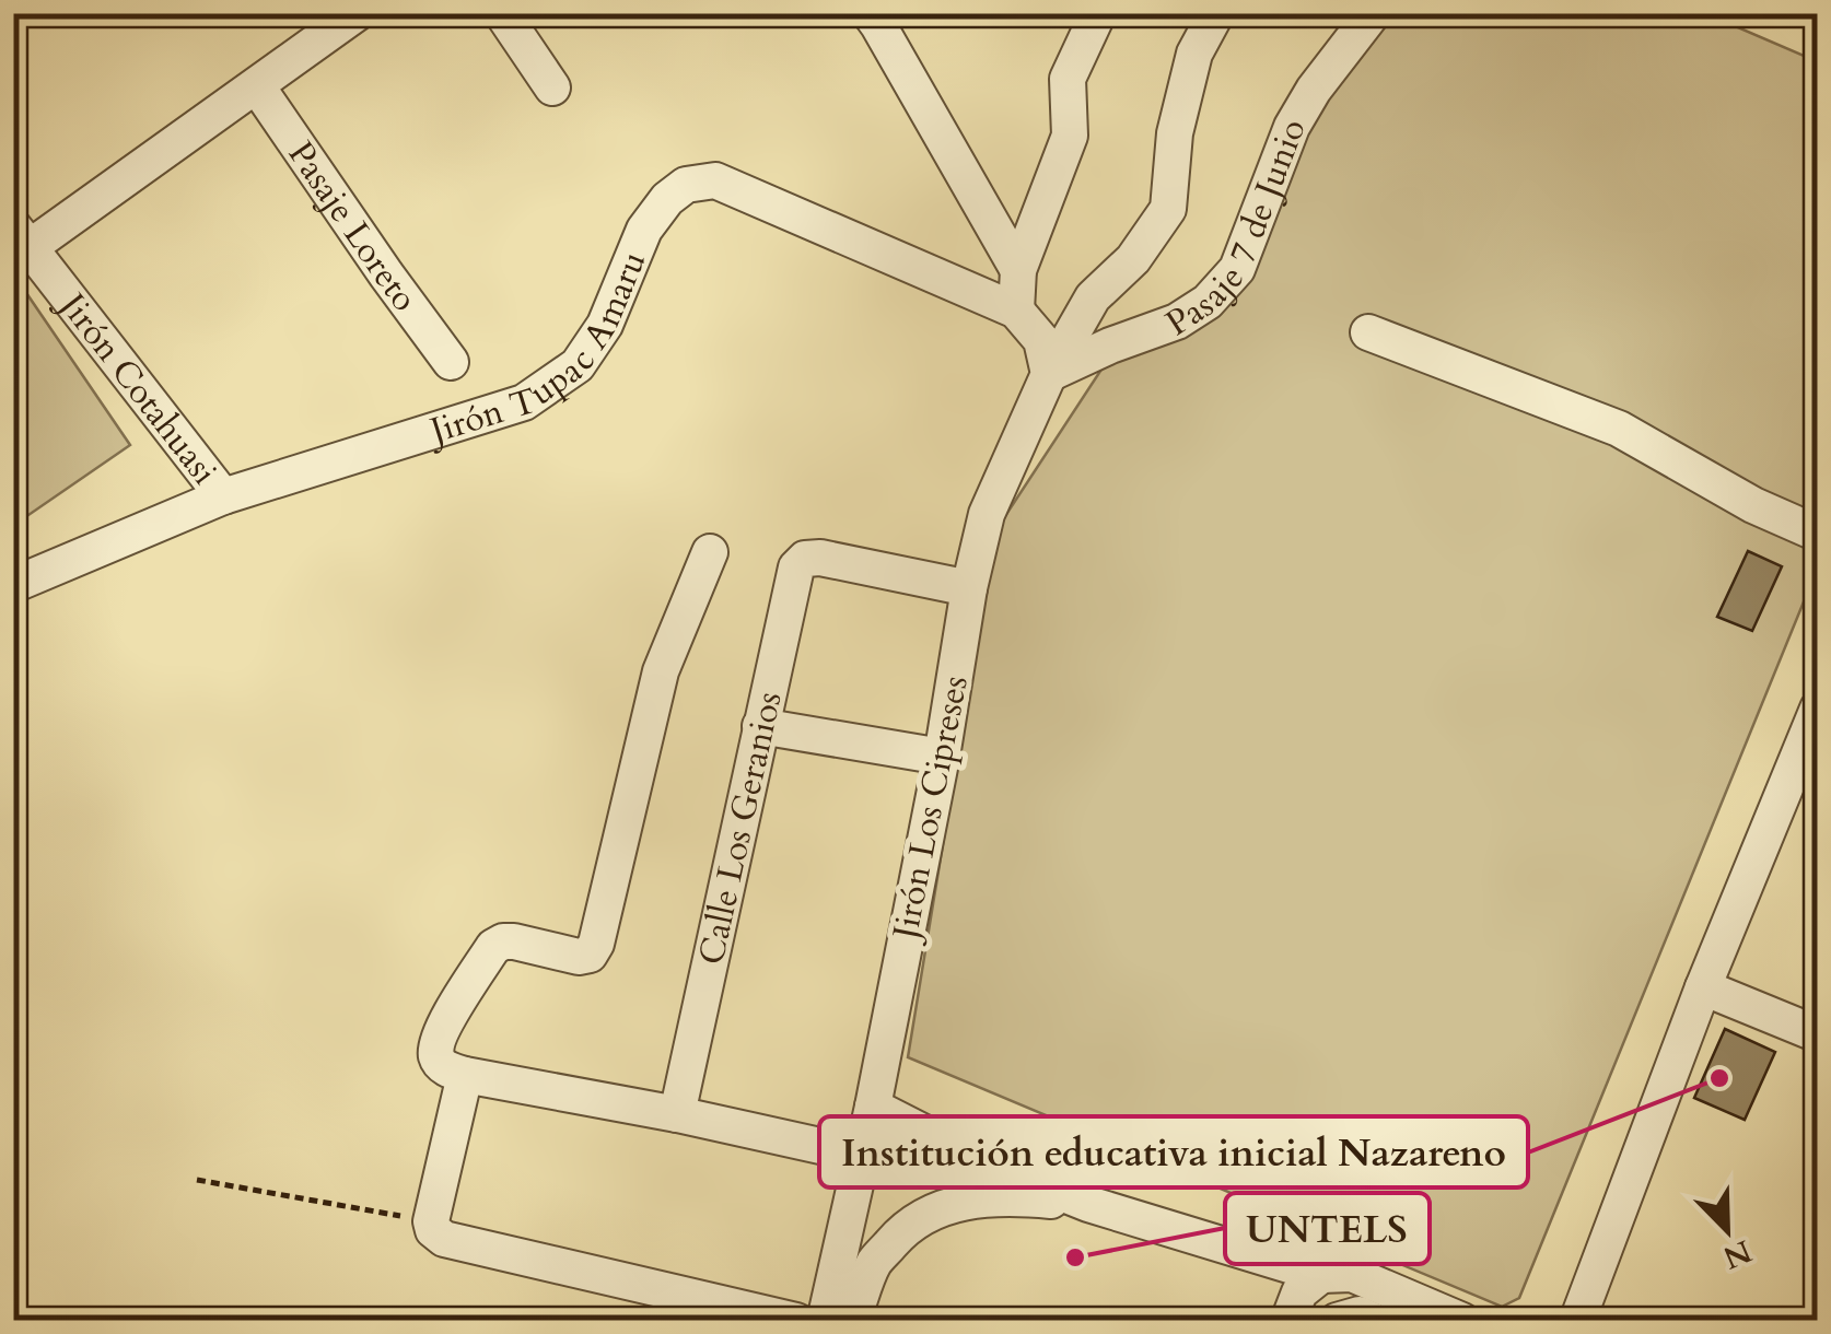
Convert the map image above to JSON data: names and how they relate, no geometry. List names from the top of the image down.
{
  "streets": {
    "street": [
      "Pasaje 7 de Junio",
      "Pasaje Loreto",
      "Jirón Tupac Amaru",
      "Jirón Cotahuasi",
      "Jirón Los Cipreses",
      "Calle Los Geranios"
    ]
  },
  "crossings": [
    ["Pasaje 7 de Junio", "Jirón Los Cipreses"],
    ["Jirón Tupac Amaru", "Jirón Cotahuasi"],
    ["Jirón Los Cipreses", "Calle Los Geranios"]
  ],
  "places": ["Institución educativa inicial Nazareno", "UNTELS"],
  "north": "bottom right"
}
